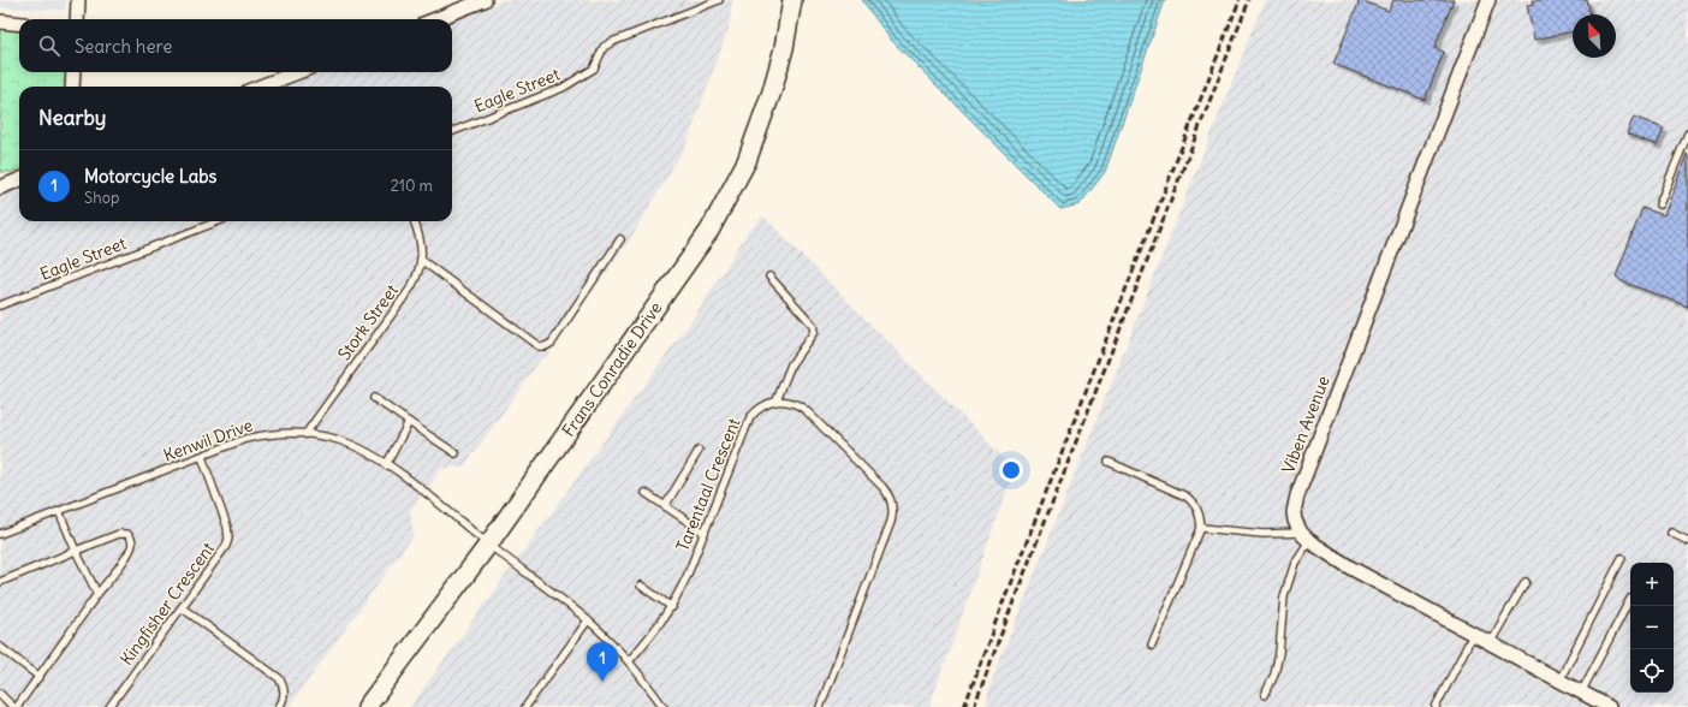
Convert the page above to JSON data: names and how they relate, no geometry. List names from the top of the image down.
{
  "streets": {
    "street": ["Frans Conradie Drive", "Viben Avenue"],
    "lane": [
      "Eagle Street",
      "Stork Street",
      "Kenwil Drive",
      "Tarentaal Crescent",
      "Kingfisher Crescent"
    ]
  },
  "crossings": [
    ["Stork Street", "Kenwil Drive"],
    ["Frans Conradie Drive", "Kenwil Drive"],
    ["Kenwil Drive", "Tarentaal Crescent"],
    ["Kenwil Drive", "Kingfisher Crescent"]
  ],
  "north": "top left",
  "page": {
    "search": "Search here",
    "heading": "Nearby",
    "list": [
      {
        "mark": "1",
        "name": "Motorcycle Labs",
        "note": "Shop",
        "value": "210 m"
      }
    ],
    "map_buttons": ["+", "−"],
    "pins": "1"
  }
}
